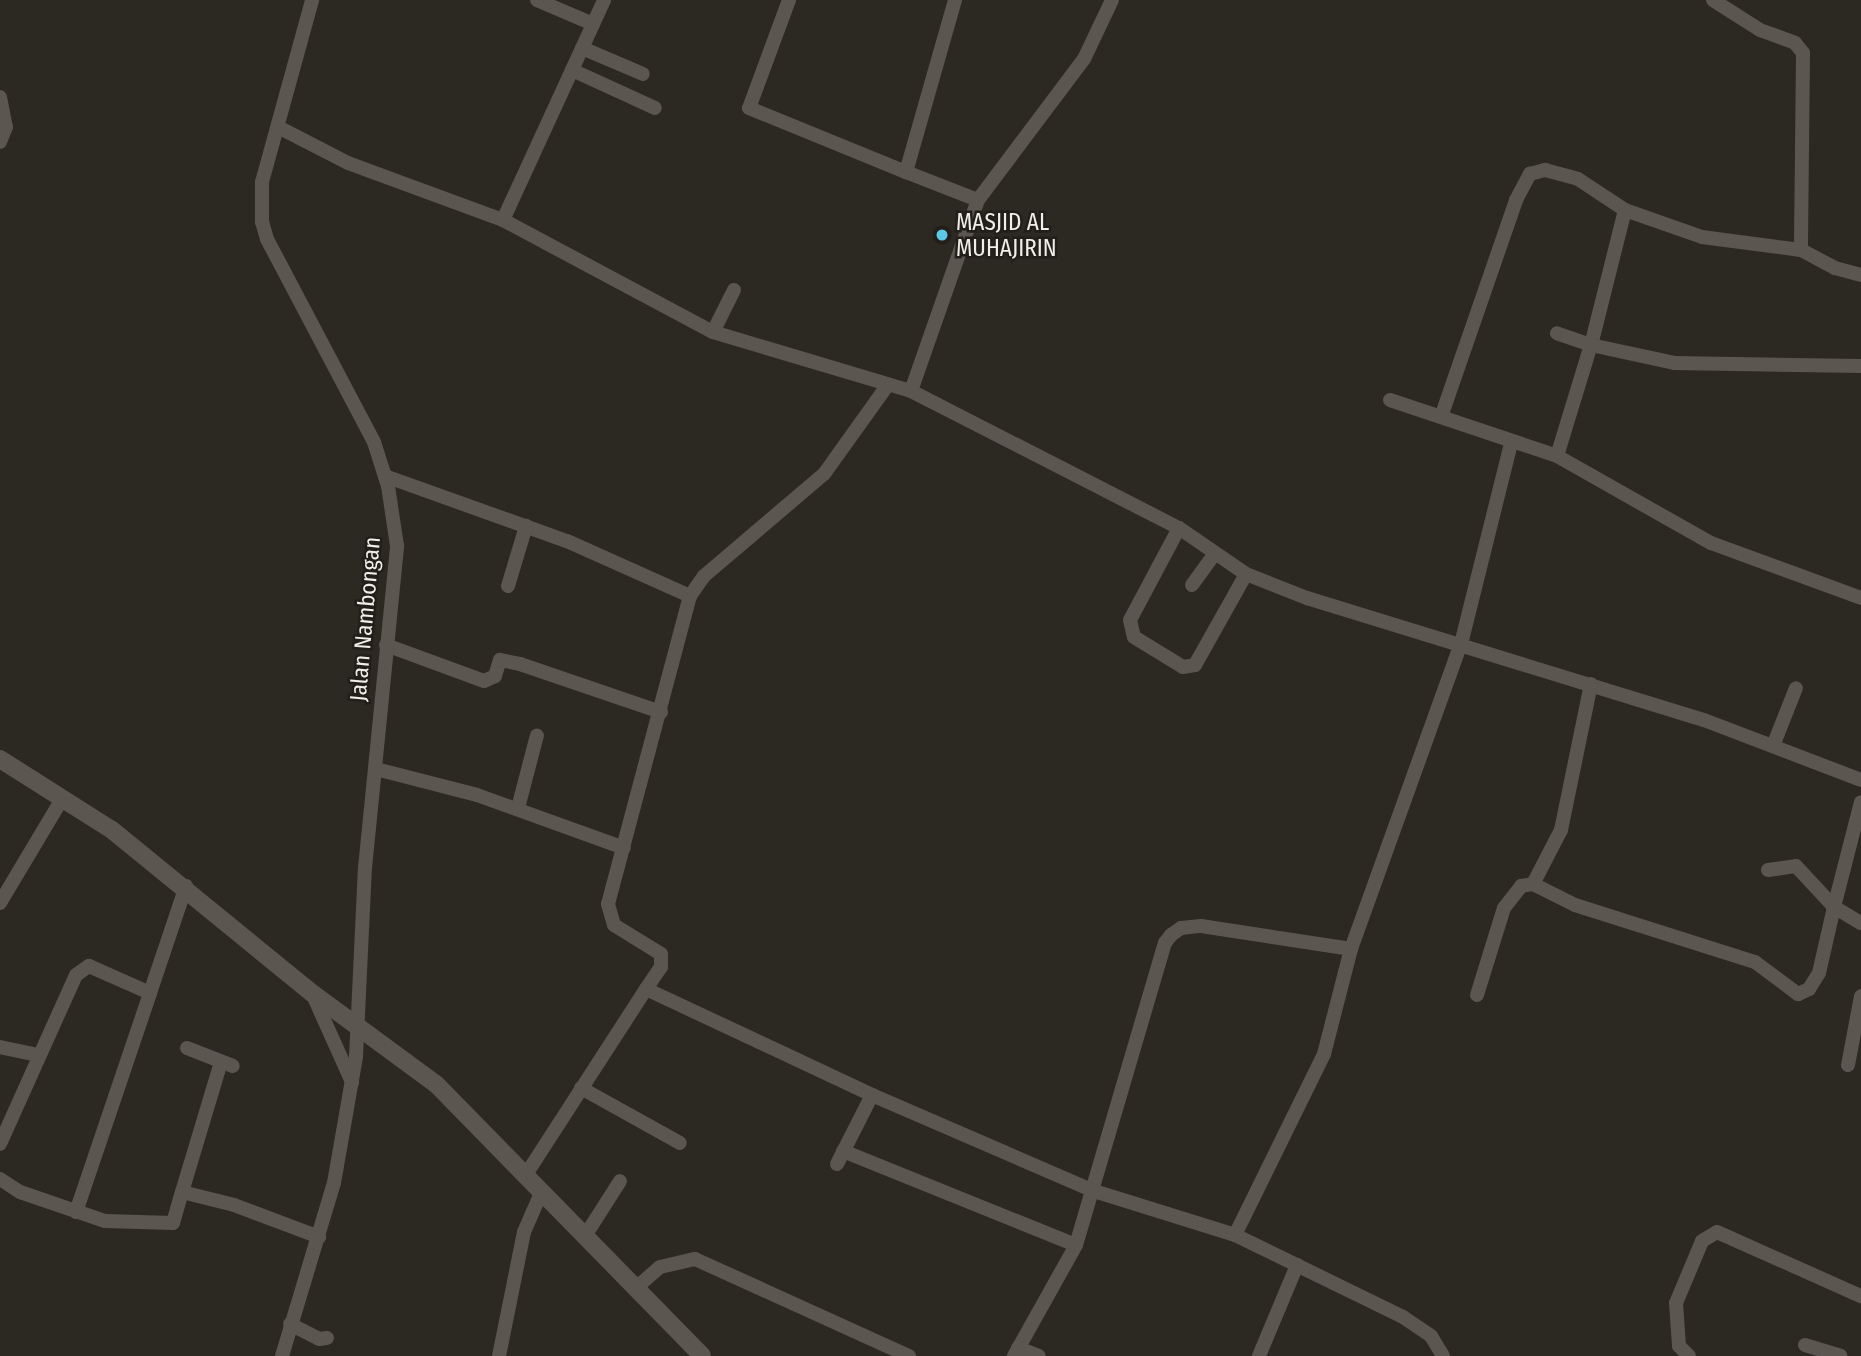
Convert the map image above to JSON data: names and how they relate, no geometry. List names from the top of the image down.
{
  "streets": {
    "street": ["Jalan Nambongan"]
  },
  "places": ["MASJID AL MUHAJIRIN"]
}
